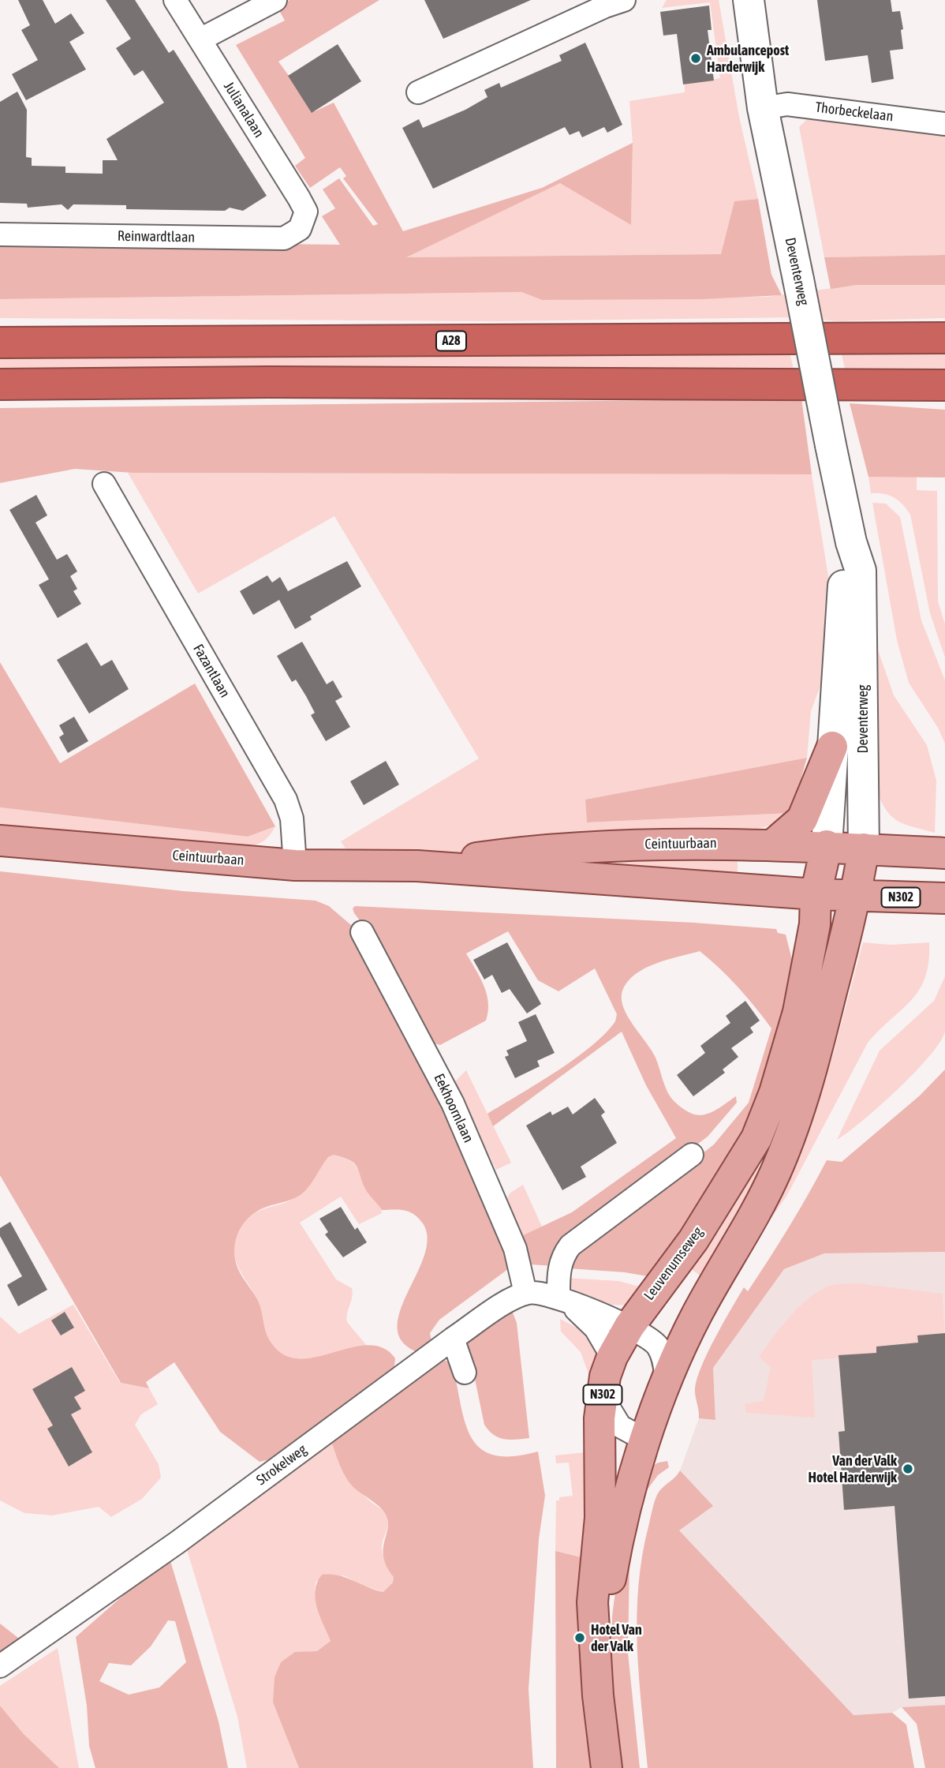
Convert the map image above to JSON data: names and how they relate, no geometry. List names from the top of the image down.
{
  "streets": {
    "highway": ["A28"],
    "main road": [
      "Deventerweg",
      "Ceintuurbaan",
      "N302",
      "Leuvenumseweg"
    ],
    "street": [
      "Julianalaan",
      "Thorbeckelaan",
      "Reinwardtlaan",
      "Fazantlaan",
      "Eekhoornlaan",
      "Strokelweg"
    ]
  },
  "crossings": [
    ["Julianalaan", "Reinwardtlaan"],
    ["Thorbeckelaan", "Deventerweg"],
    ["Deventerweg", "Ceintuurbaan"],
    ["Deventerweg", "Leuvenumseweg"],
    ["Fazantlaan", "Ceintuurbaan"],
    ["Ceintuurbaan", "Leuvenumseweg"],
    ["Eekhoornlaan", "Strokelweg"]
  ],
  "places": ["Ambulancepost Harderwijk", "Van der Valk Hotel Harderwijk", "Hotel Van der Valk"]
}
